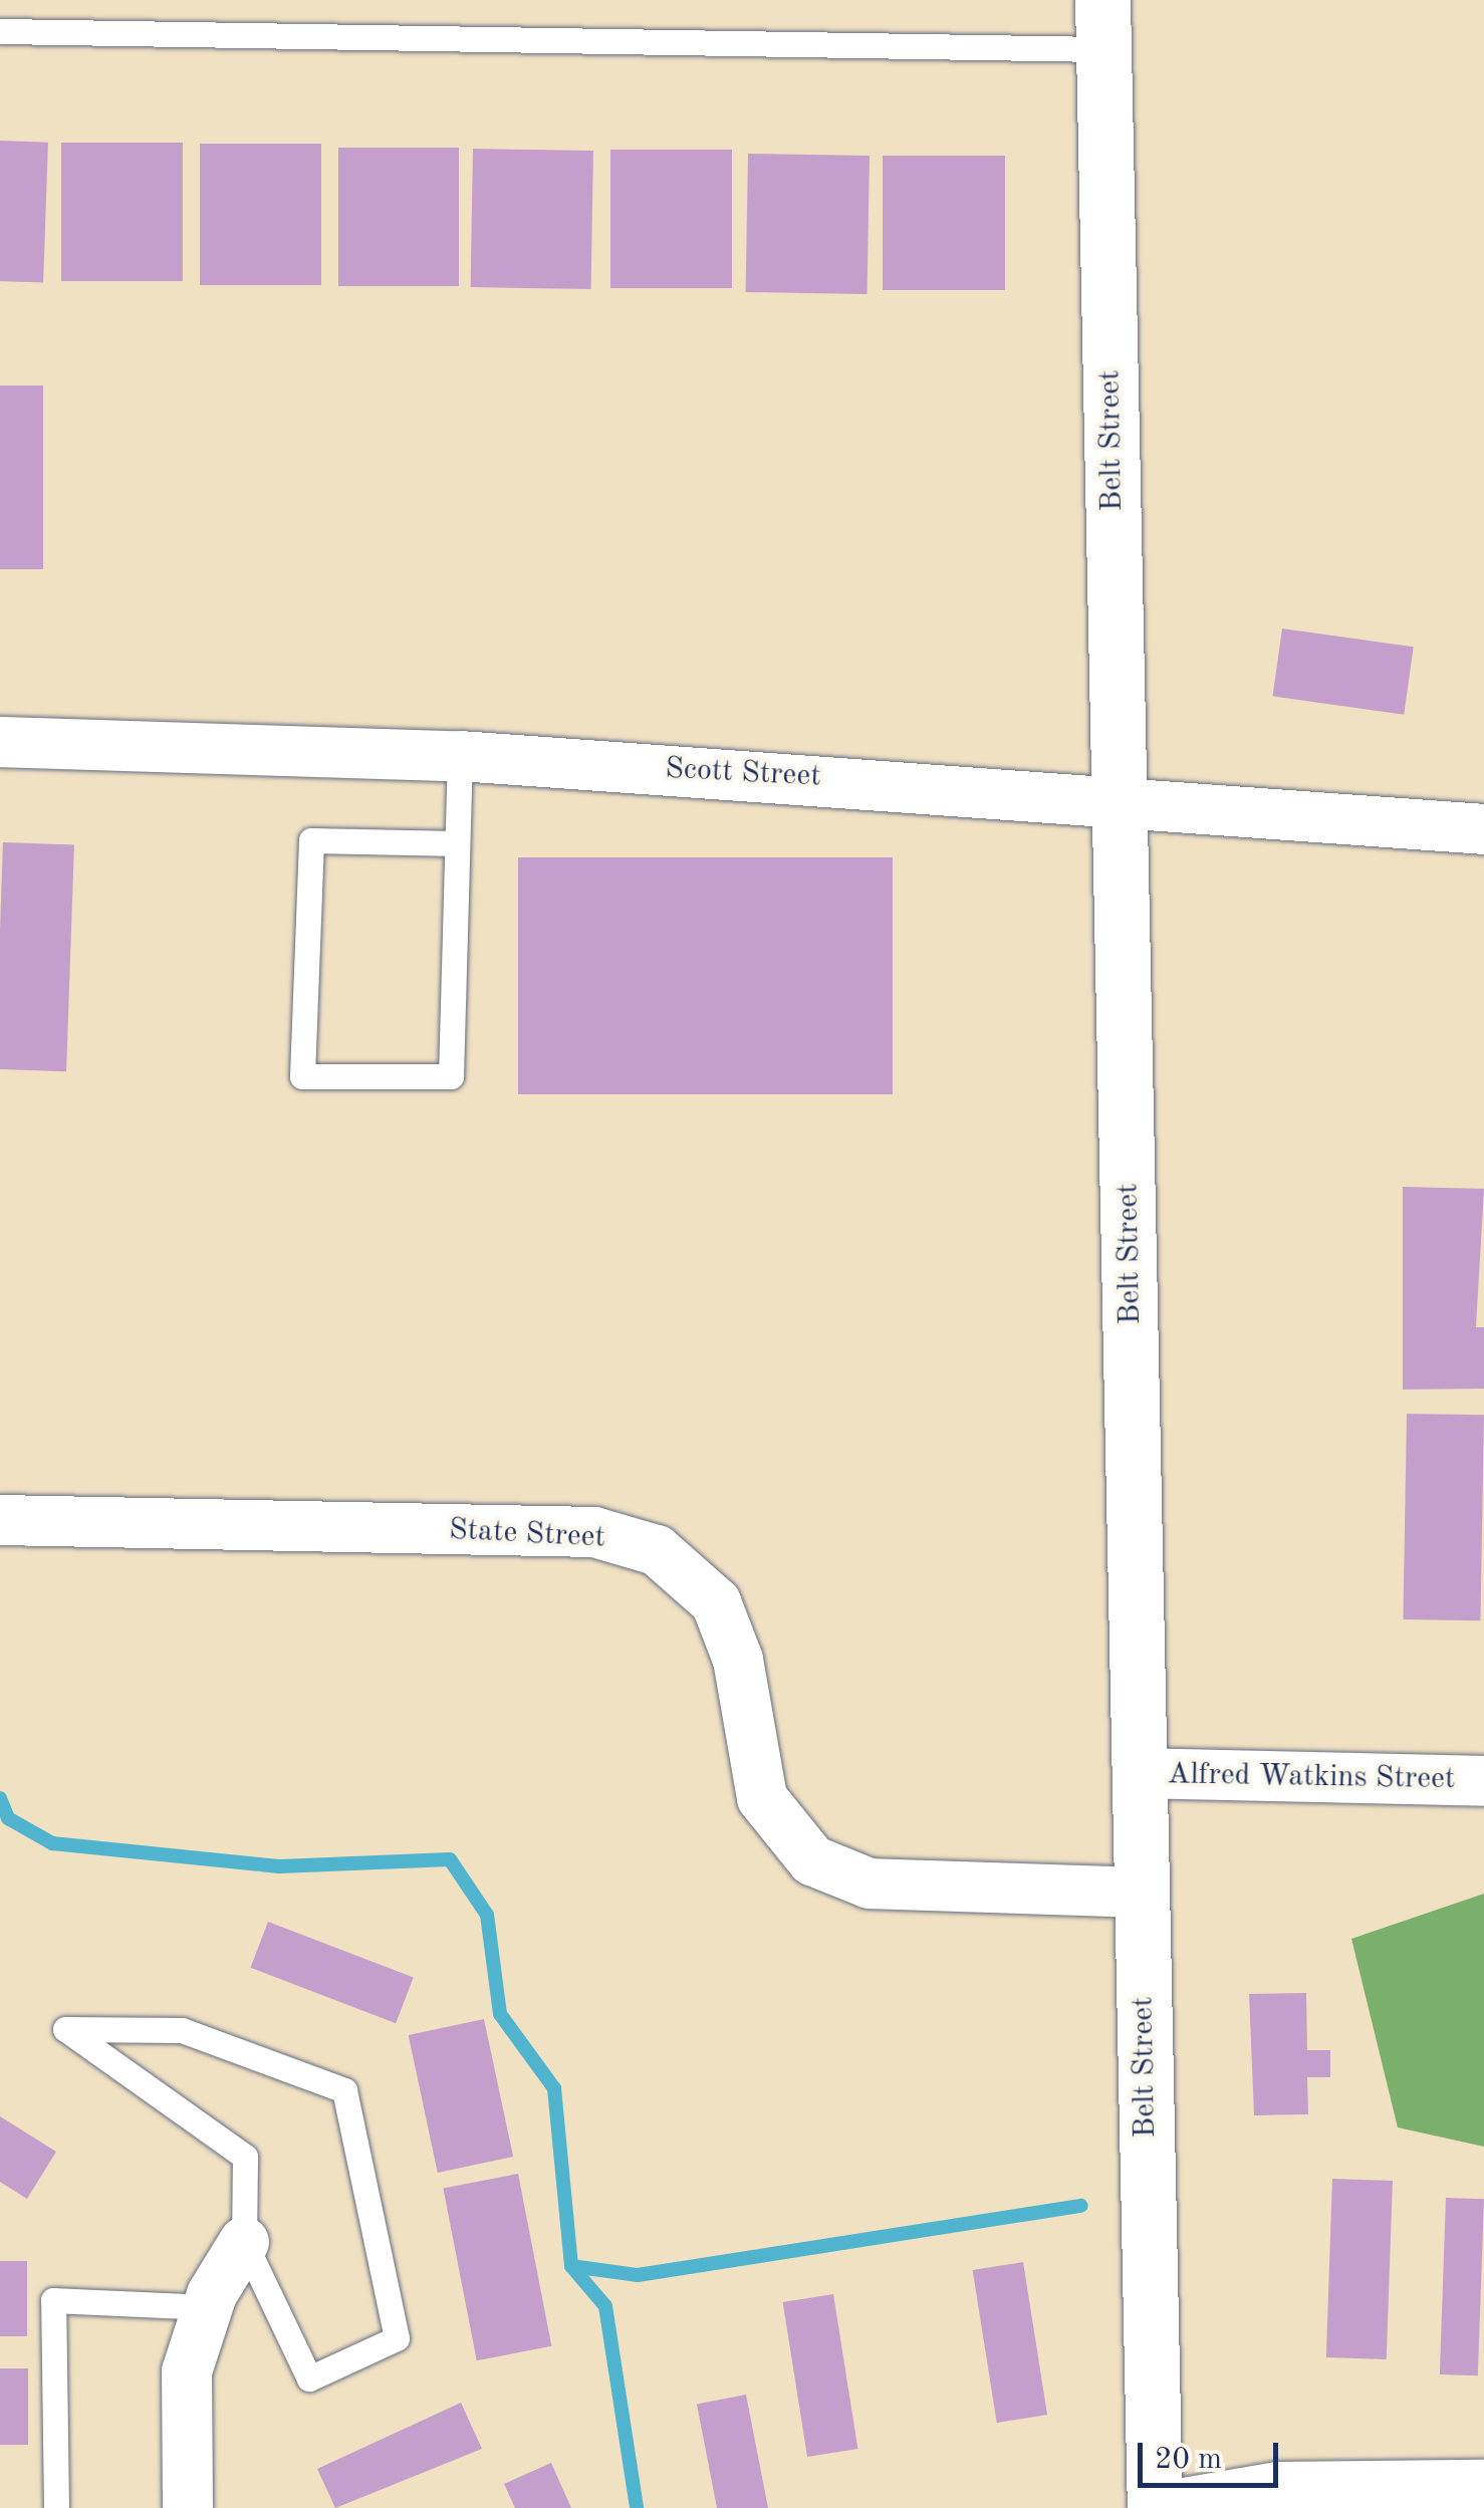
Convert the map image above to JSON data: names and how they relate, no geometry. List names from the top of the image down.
{
  "streets": {
    "street": [
      "Belt Street",
      "Scott Street",
      "State Street",
      "Alfred Watkins Street"
    ]
  },
  "crossings": [
    ["Belt Street", "Scott Street"],
    ["Belt Street", "State Street"],
    ["Belt Street", "Alfred Watkins Street"]
  ],
  "scale_bar": "20 m"
}
